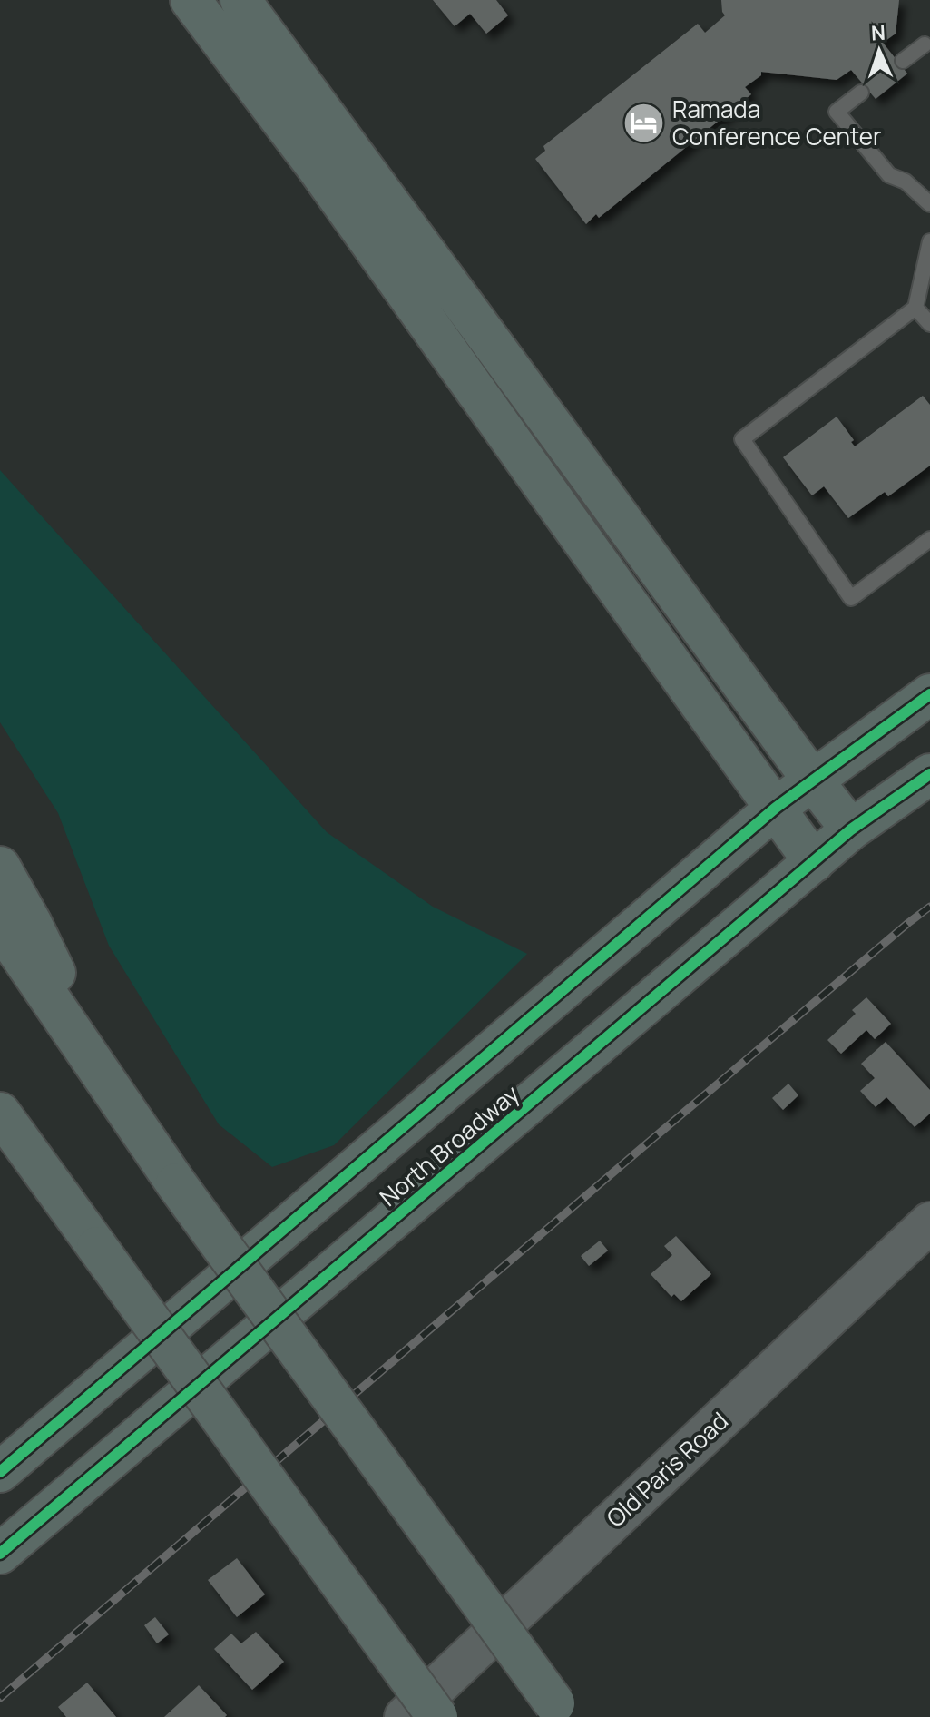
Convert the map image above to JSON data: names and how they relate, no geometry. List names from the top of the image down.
{
  "streets": {
    "highway": ["North Broadway"],
    "street": ["Old Paris Road"]
  },
  "places": {
    "hotel": ["Ramada Conference Center"]
  },
  "north": "top"
}
